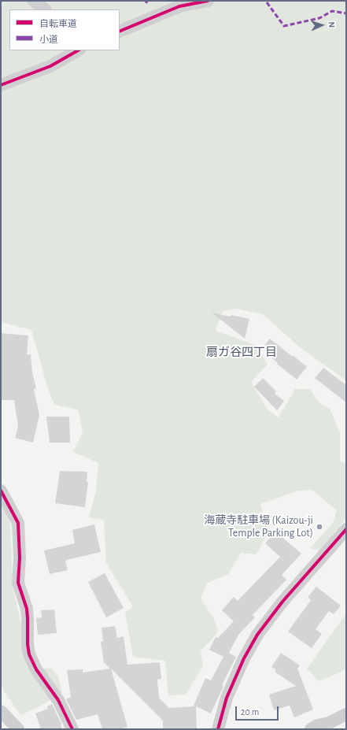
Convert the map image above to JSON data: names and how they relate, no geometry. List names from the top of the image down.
{
  "districts": ["扇ガ谷四丁目"],
  "places": ["海蔵寺駐車場 (Kaizou-ji Temple Parking Lot)"],
  "legend": ["自転車道", "小道"],
  "scale_bar": "20 m",
  "north": "right"
}
